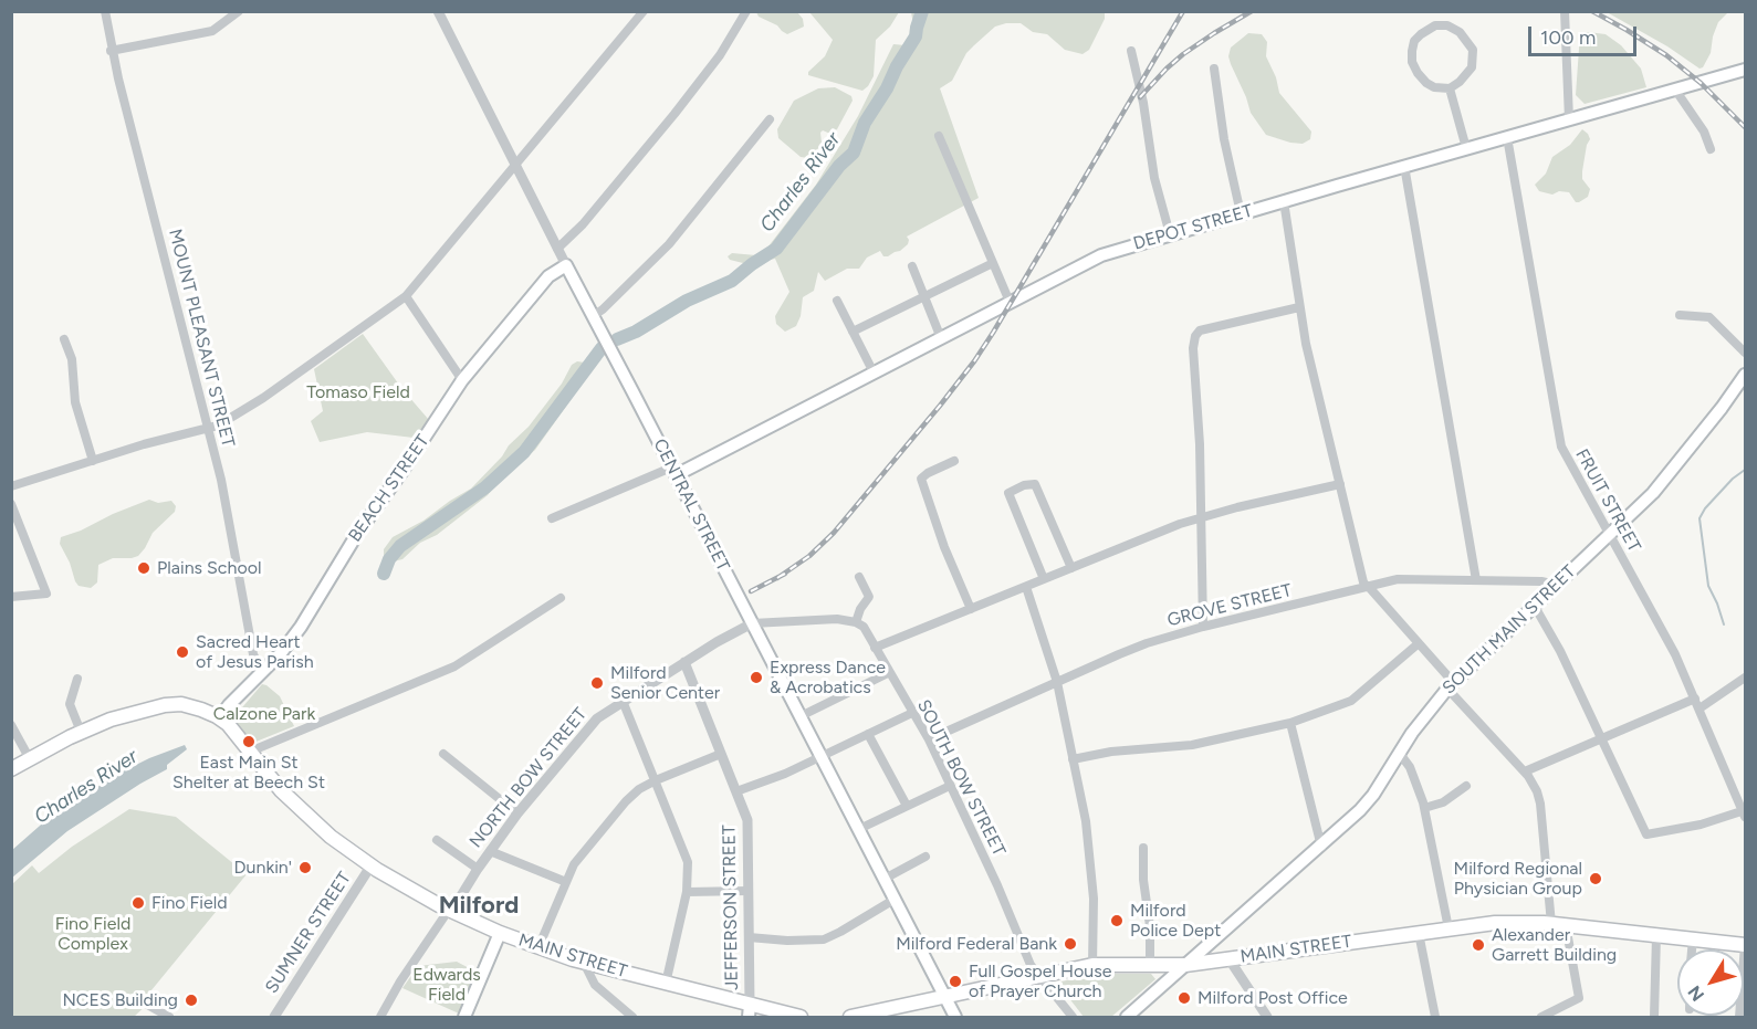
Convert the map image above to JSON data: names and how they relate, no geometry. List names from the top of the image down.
{
  "streets": {
    "main road": [
      "DEPOT STREET",
      "BEACH STREET",
      "CENTRAL STREET",
      "SOUTH MAIN STREET",
      "MAIN STREET"
    ],
    "street": [
      "MOUNT PLEASANT STREET",
      "FRUIT STREET",
      "GROVE STREET",
      "NORTH BOW STREET",
      "SOUTH BOW STREET",
      "JEFFERSON STREET",
      "SUMNER STREET"
    ]
  },
  "crossings": [
    ["DEPOT STREET", "FRUIT STREET"],
    ["DEPOT STREET", "CENTRAL STREET"],
    ["MOUNT PLEASANT STREET", "BEACH STREET"],
    ["BEACH STREET", "CENTRAL STREET"],
    ["BEACH STREET", "MAIN STREET"],
    ["FRUIT STREET", "SOUTH MAIN STREET"],
    ["CENTRAL STREET", "NORTH BOW STREET"],
    ["CENTRAL STREET", "MAIN STREET"],
    ["GROVE STREET", "SOUTH MAIN STREET"],
    ["GROVE STREET", "SOUTH BOW STREET"],
    ["SOUTH MAIN STREET", "MAIN STREET"],
    ["NORTH BOW STREET", "JEFFERSON STREET"],
    ["NORTH BOW STREET", "MAIN STREET"],
    ["SOUTH BOW STREET", "MAIN STREET"],
    ["JEFFERSON STREET", "MAIN STREET"],
    ["SUMNER STREET", "MAIN STREET"]
  ],
  "districts": ["Milford"],
  "water": ["Charles River"],
  "parks": [
    "Tomaso Field",
    "Calzone Park",
    "Fino Field Complex",
    "Edwards Field"
  ],
  "places": [
    "Plains School",
    "Sacred Heart of Jesus Parish",
    "Express Dance & Acrobatics",
    "Milford Senior Center",
    "East Main St Shelter at Beech St",
    "Dunkin'",
    "Milford Regional Physician Group",
    "Fino Field",
    "Milford Police Dept",
    "Milford Federal Bank",
    "Alexander Garrett Building",
    "Full Gospel House of Prayer Church",
    "Milford Post Office",
    "NCES Building"
  ],
  "scale_bar": "100 m",
  "north": "bottom left"
}
